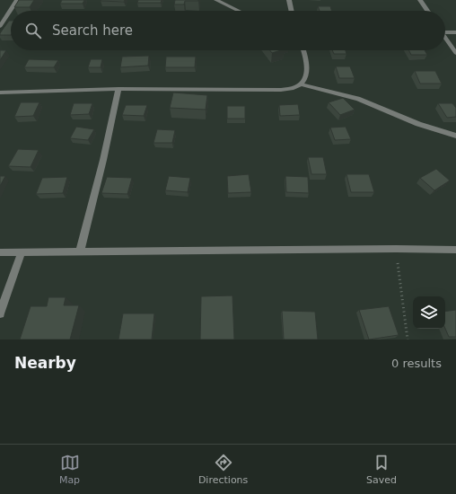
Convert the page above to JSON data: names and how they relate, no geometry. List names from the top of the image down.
{
  "page": {
    "search": "Search here",
    "heading": ["Nearby", "0 results"],
    "nav": ["Map", "Directions", "Saved"]
  }
}
